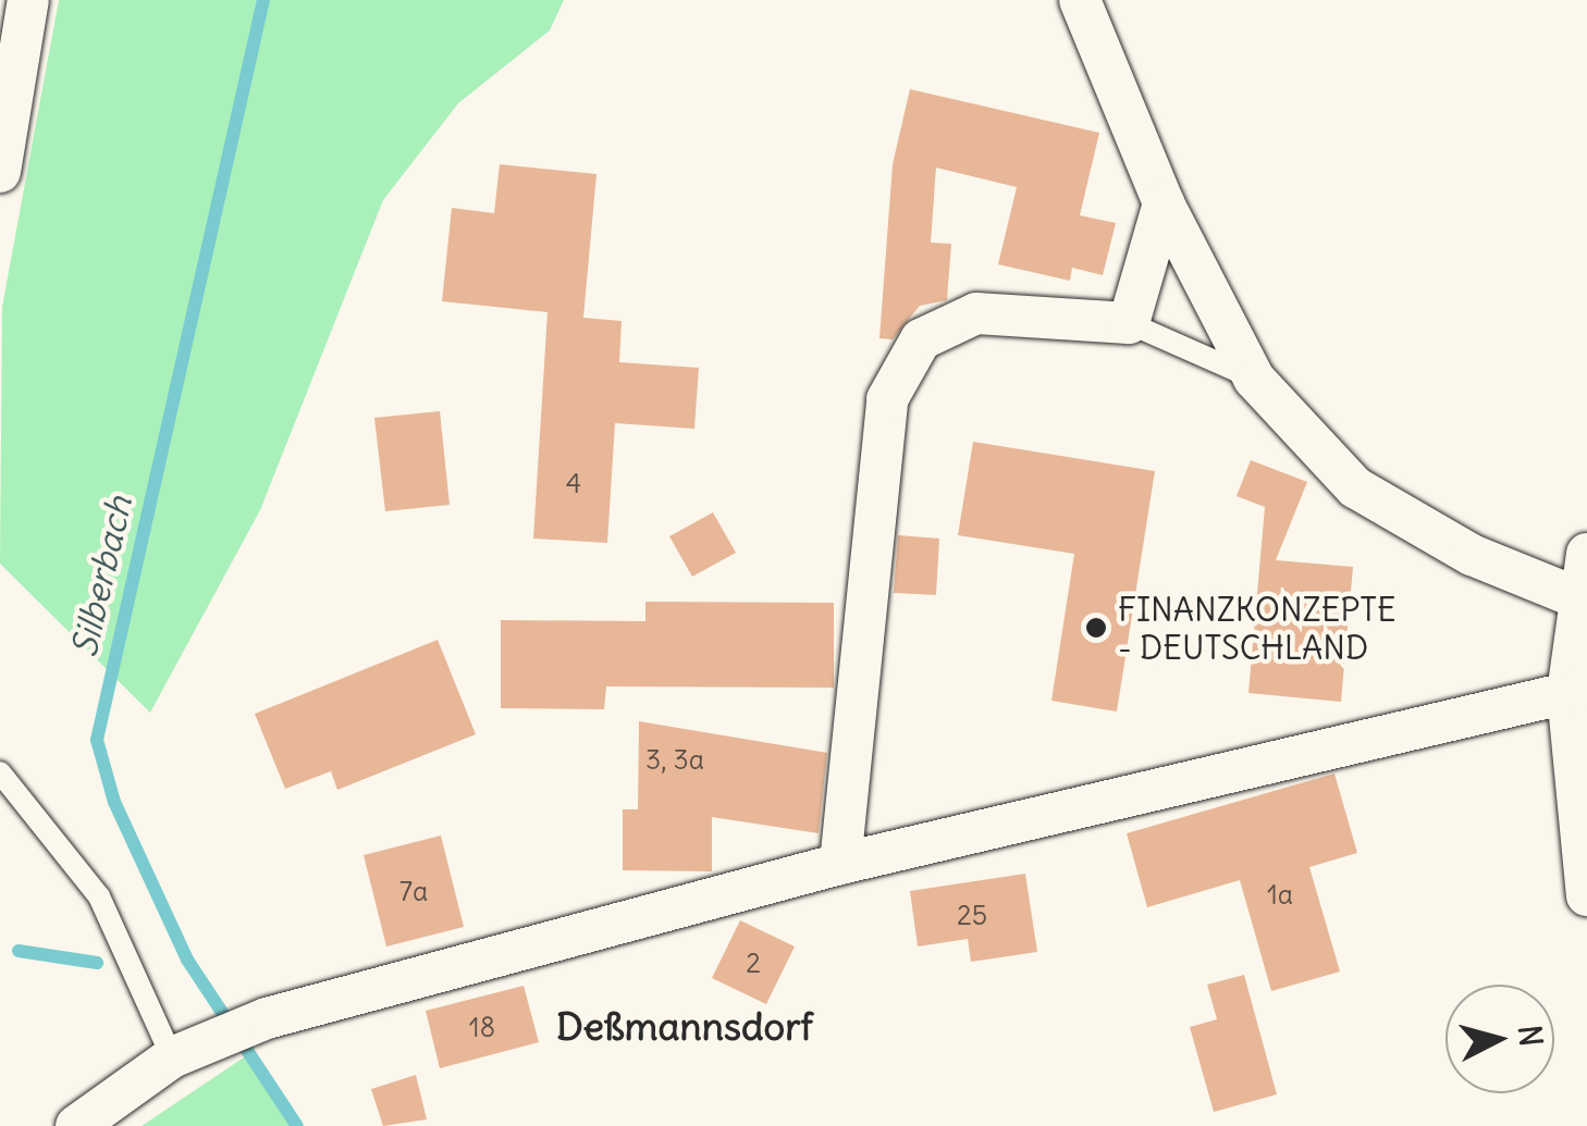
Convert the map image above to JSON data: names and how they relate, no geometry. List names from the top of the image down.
{
  "districts": ["Deßmannsdorf"],
  "water": ["Silberbach"],
  "places": ["FINANZKONZEPTE - DEUTSCHLAND"],
  "house_numbers": [
    "4",
    "3, 3a",
    "7a",
    "1a",
    "25",
    "2",
    "18"
  ],
  "north": "right"
}
